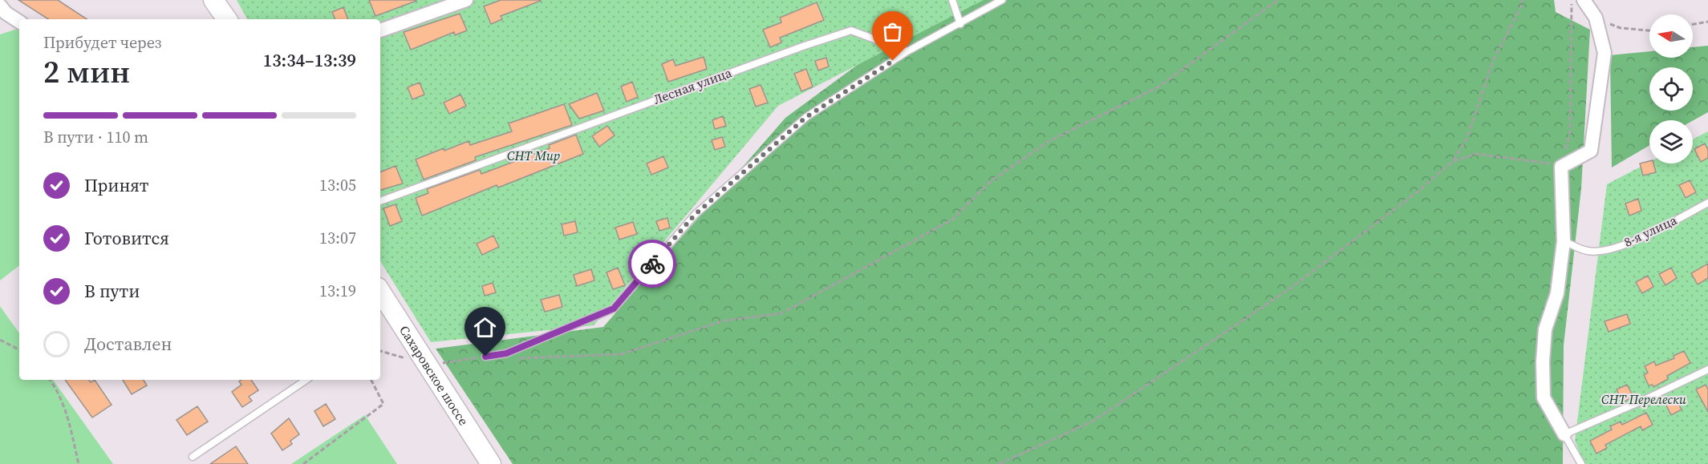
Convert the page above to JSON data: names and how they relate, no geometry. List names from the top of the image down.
{
  "streets": {
    "main road": ["Сахаровское шоссе"],
    "lane": ["Лесная улица", "8-я улица"]
  },
  "parks": ["СНТ Мир", "СНТ Перелески"],
  "north": "left",
  "page": {
    "heading": ["2 мин", "Прибудет через", "13:34–13:39"],
    "bar": "В пути · 110 m",
    "list": [
      ["Принят", "13:05"],
      ["Готовится", "13:07"],
      ["В пути", "13:19"],
      "Доставлен"
    ]
  }
}
